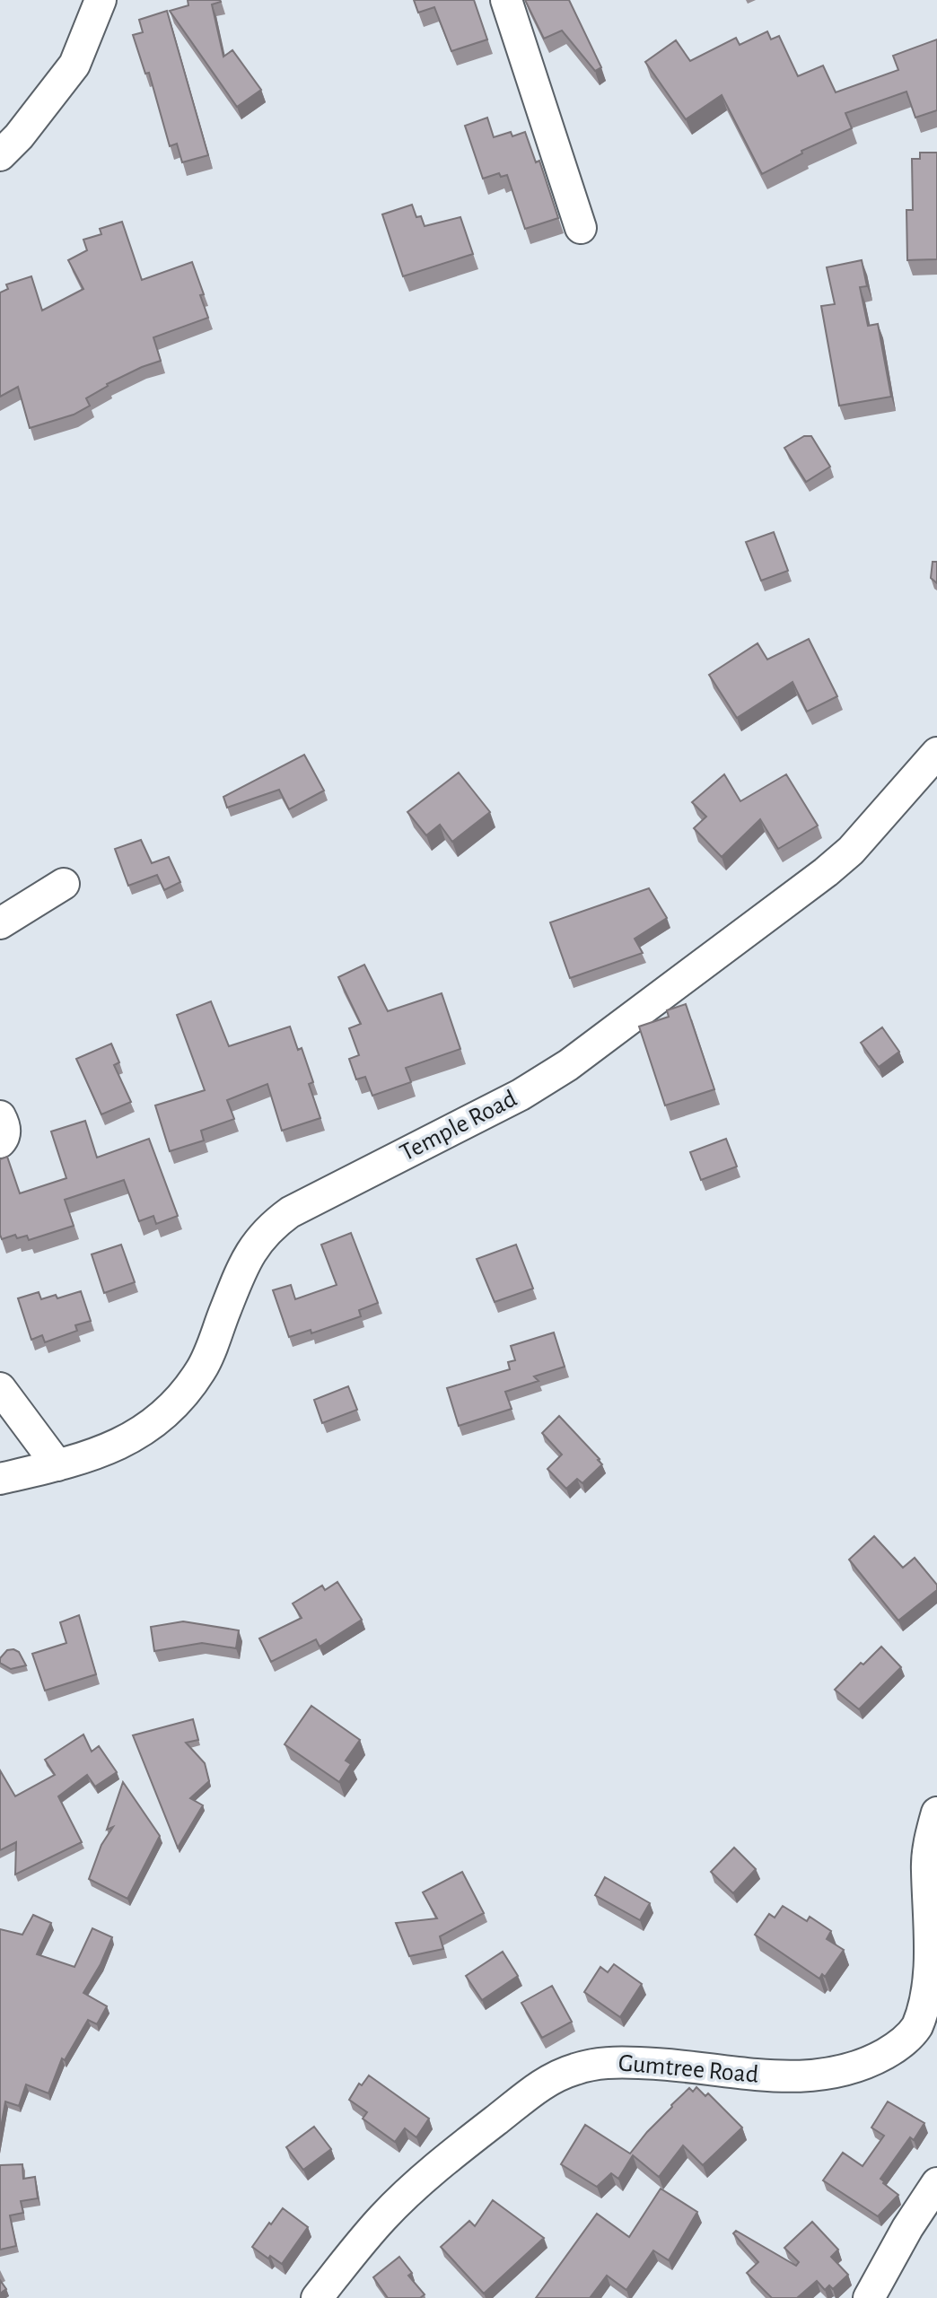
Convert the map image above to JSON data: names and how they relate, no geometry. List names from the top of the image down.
{
  "streets": {
    "street": ["Temple Road", "Gumtree Road"]
  }
}
